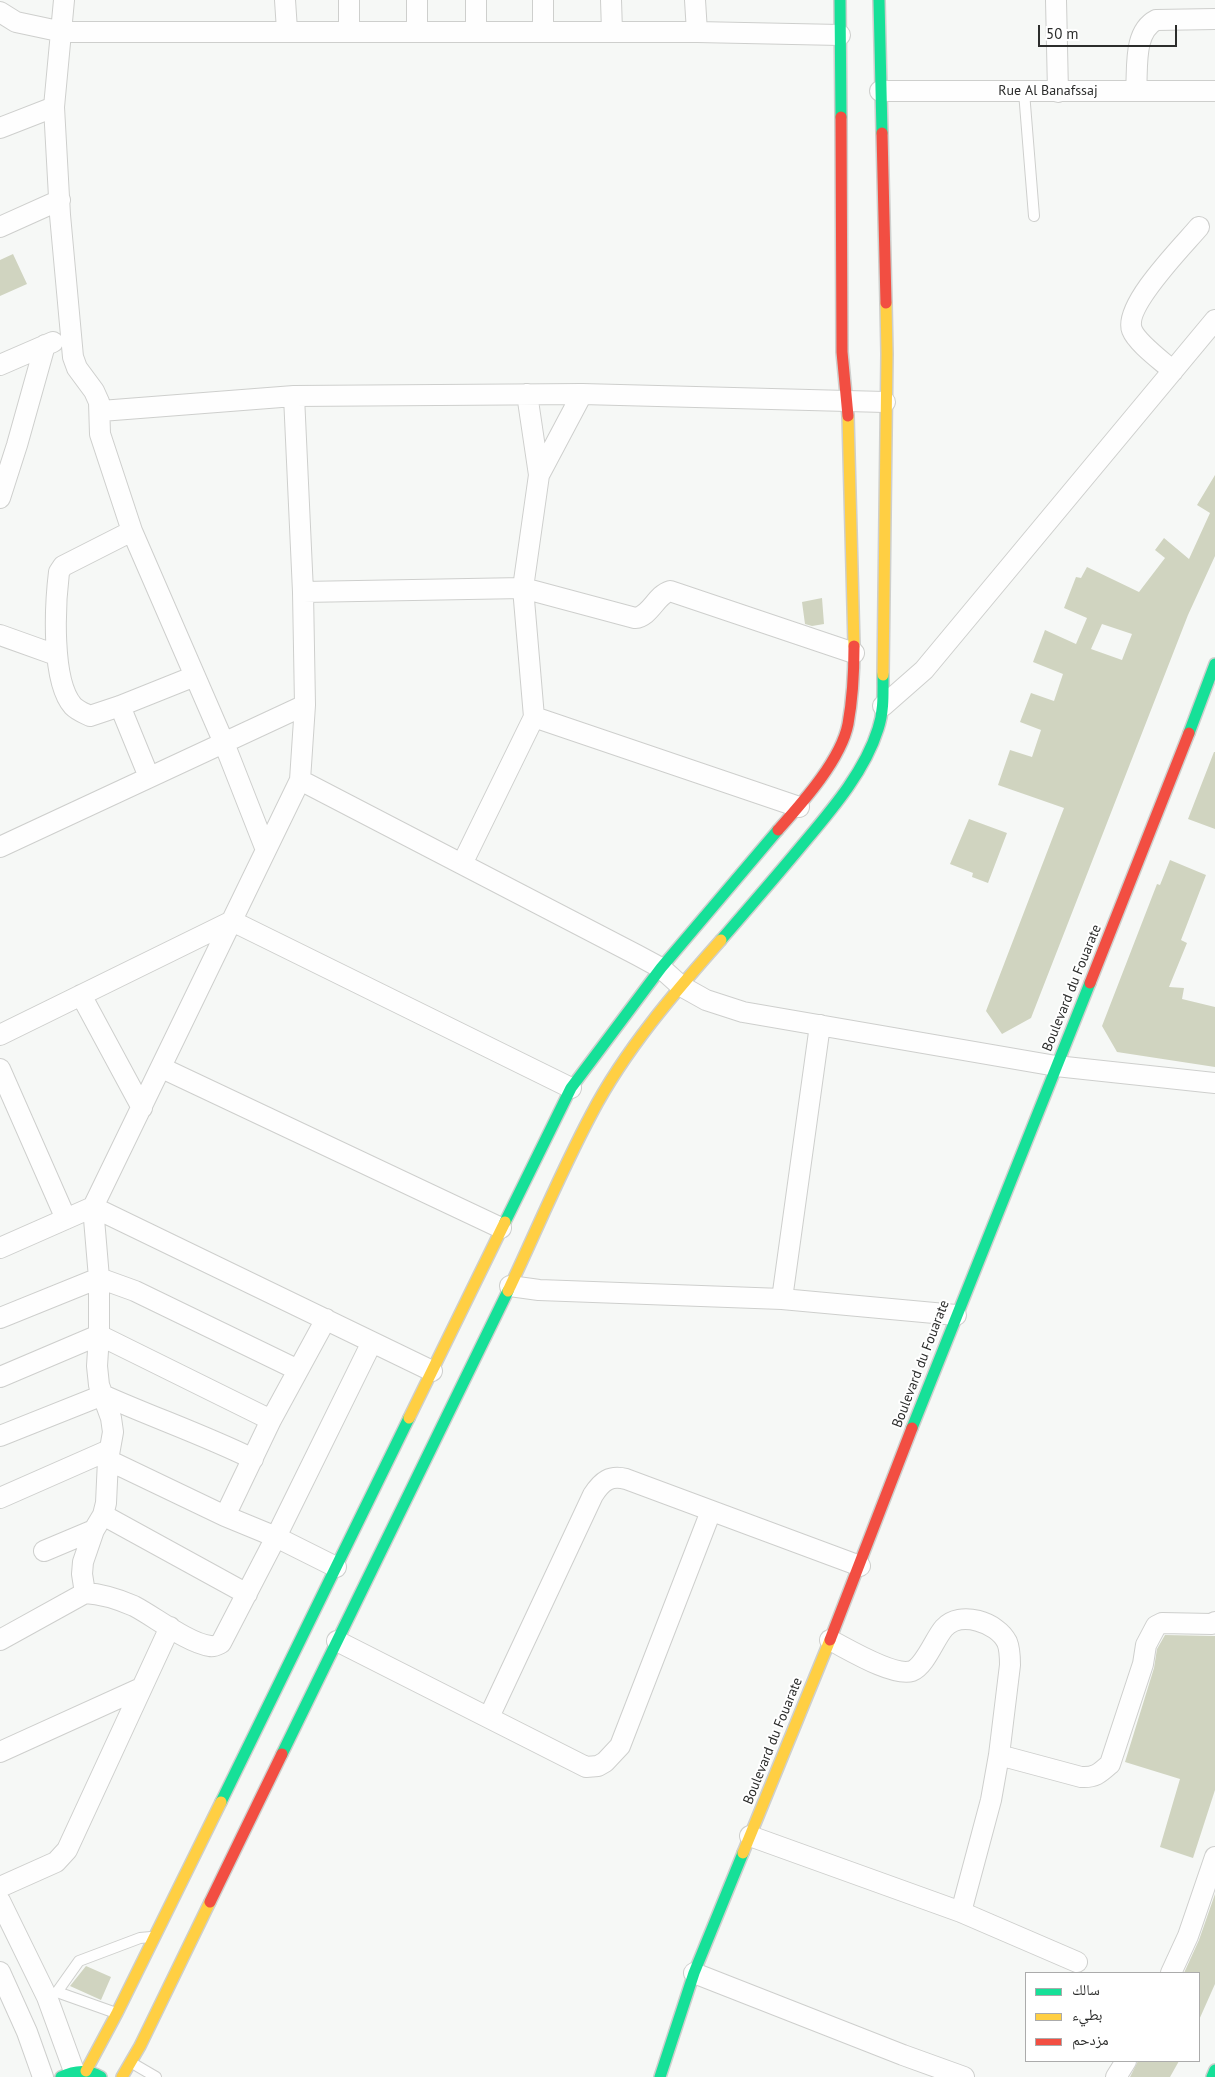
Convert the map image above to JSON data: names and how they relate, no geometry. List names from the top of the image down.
{
  "streets": {
    "main road": ["Boulevard du Fouarate"],
    "street": ["Rue Al Banafssaj"]
  },
  "legend": ["سالك", "بطيء", "مزدحم"],
  "scale_bar": "50 m"
}
